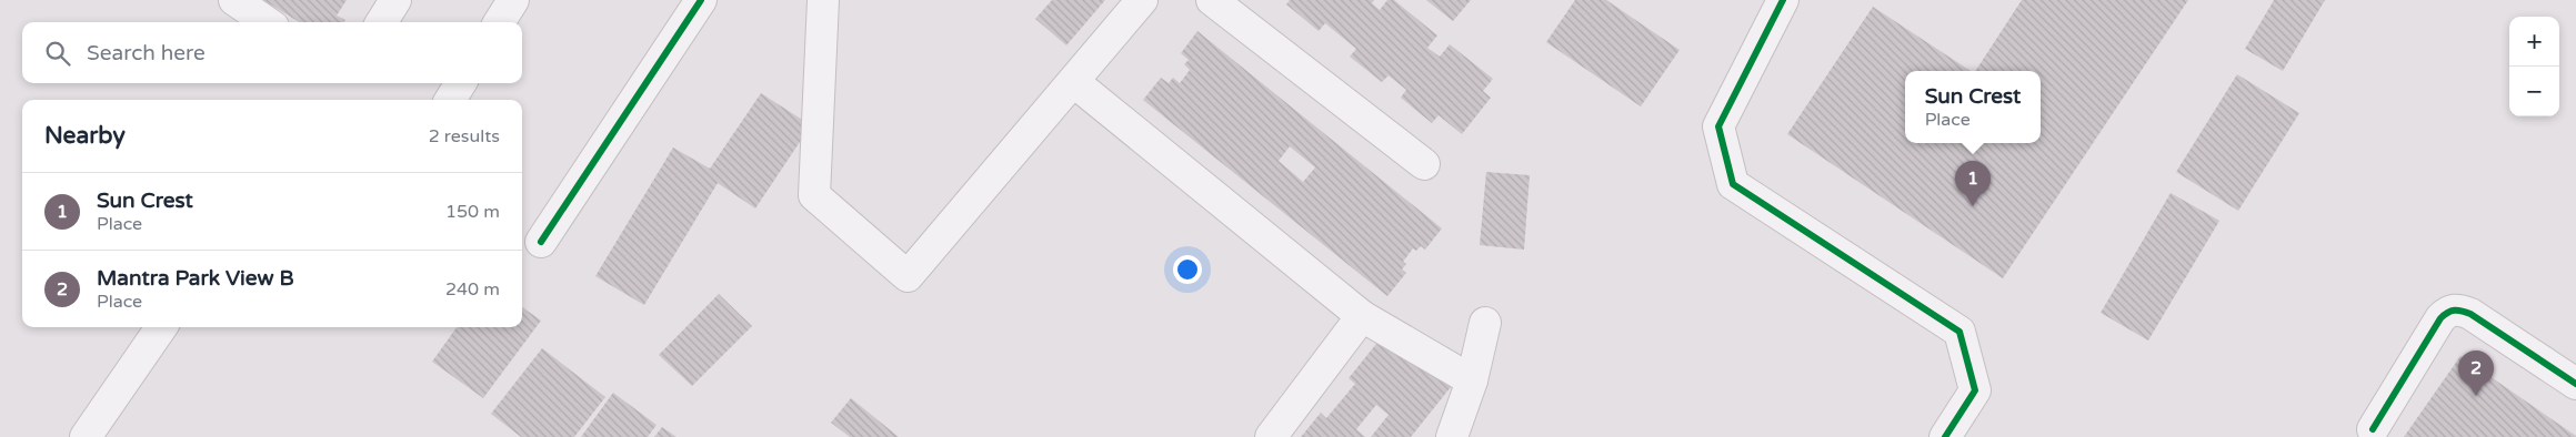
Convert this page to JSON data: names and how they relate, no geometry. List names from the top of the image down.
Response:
{
  "page": {
    "map_buttons": ["+", "−"],
    "search": "Search here",
    "popup": ["Sun Crest", "Place"],
    "heading": ["Nearby", "2 results"],
    "pins": ["1", "2"],
    "list": [
      {
        "mark": "1",
        "name": "Sun Crest",
        "note": "Place",
        "value": "150 m"
      },
      {
        "mark": "2",
        "name": "Mantra Park View B",
        "note": "Place",
        "value": "240 m"
      }
    ]
  }
}
